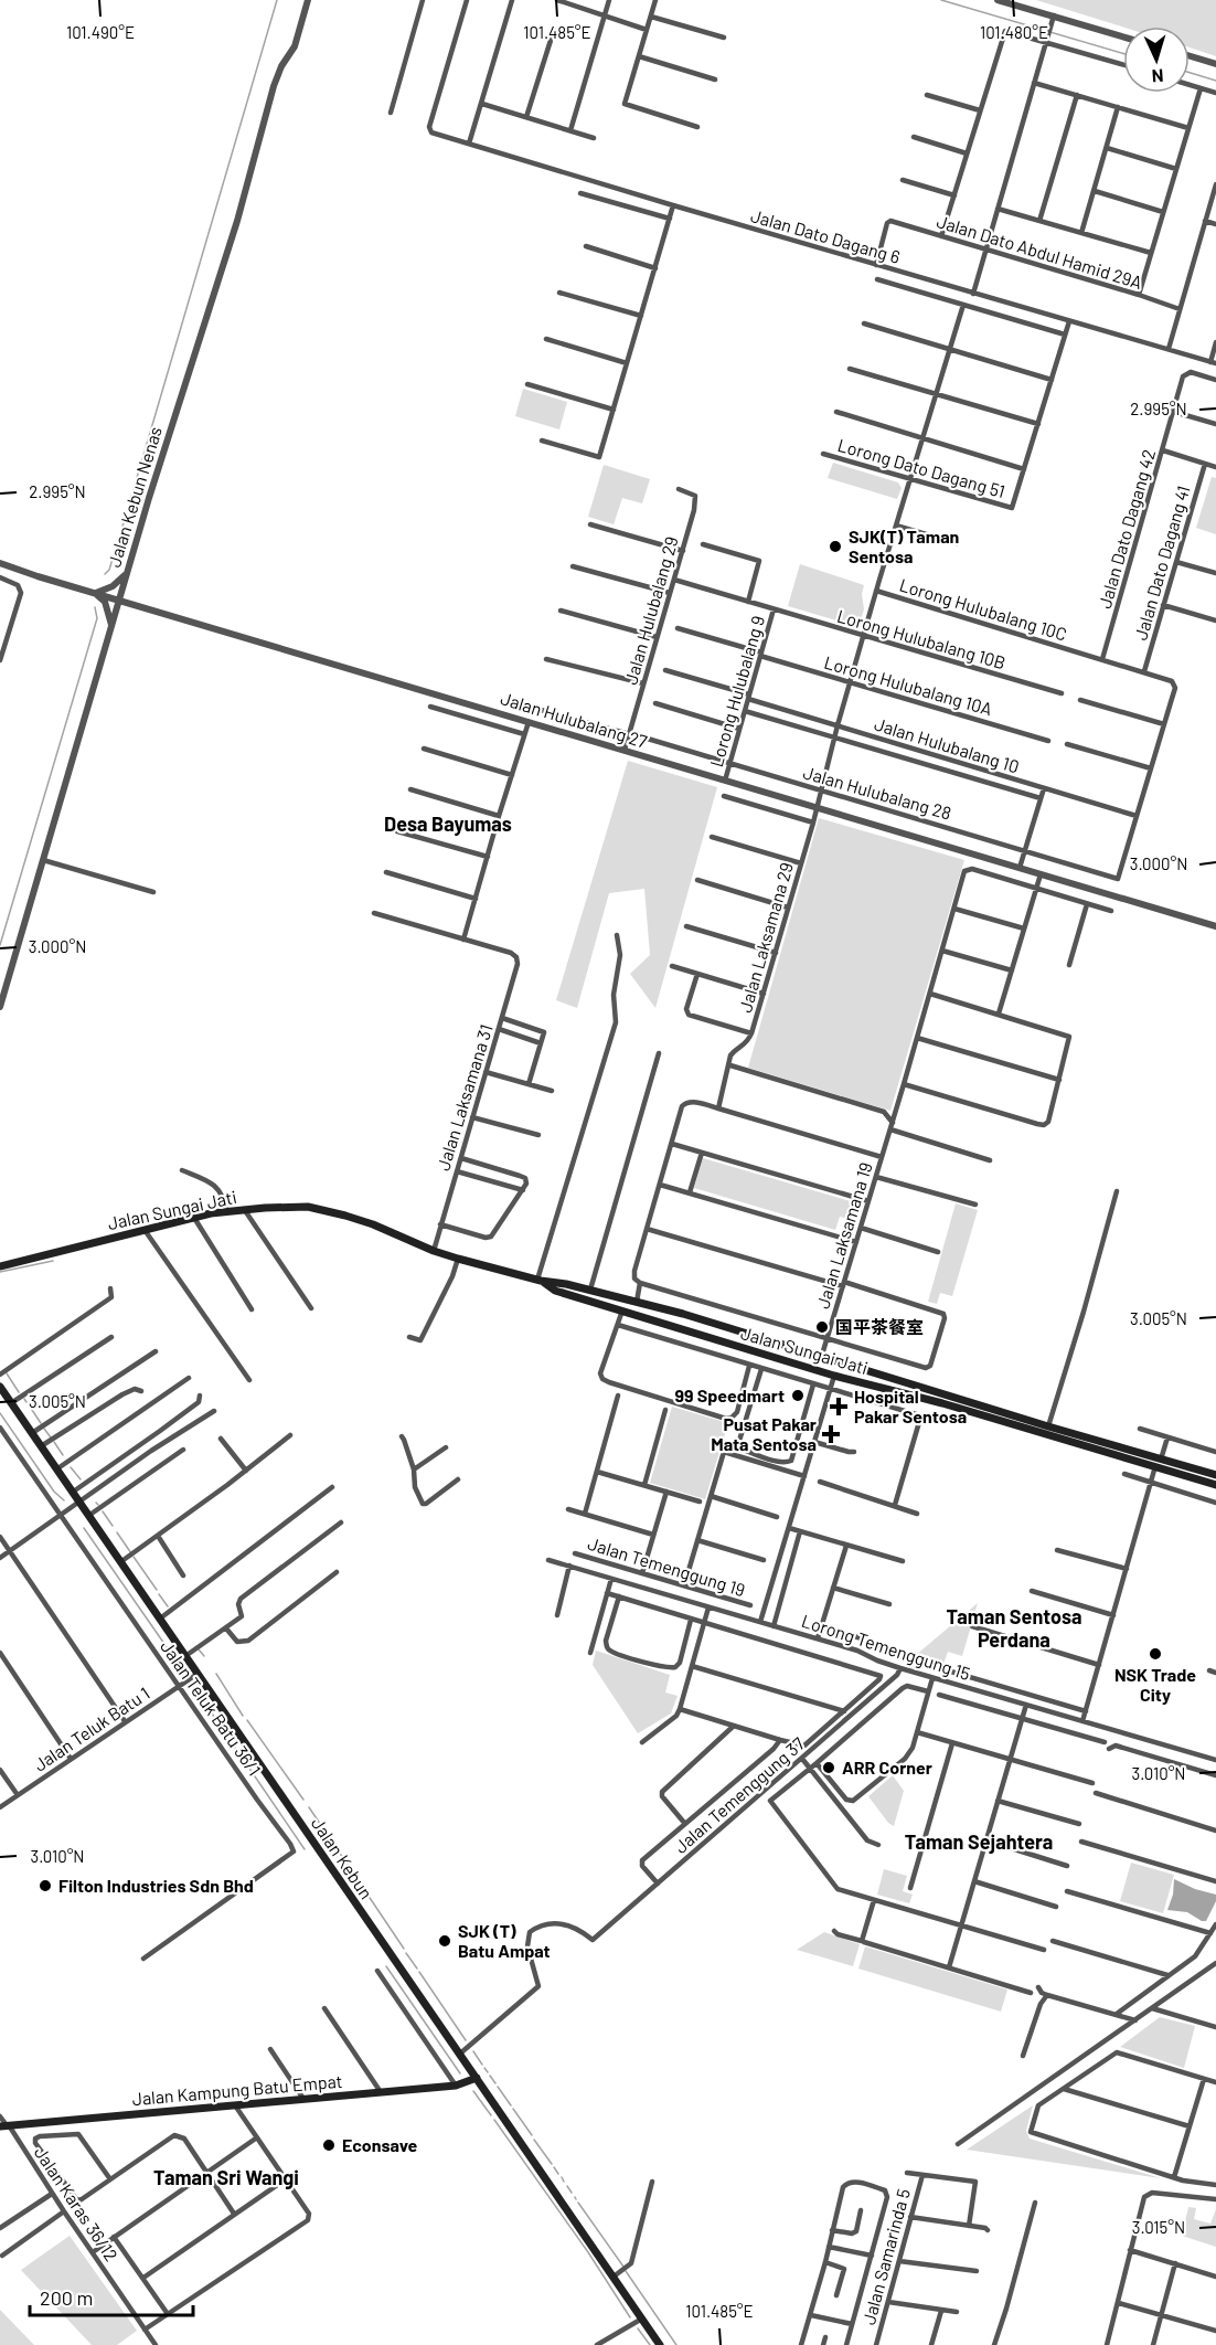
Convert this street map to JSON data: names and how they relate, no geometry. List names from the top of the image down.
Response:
{
  "streets": {
    "main road": ["Jalan Sungai Jati", "Jalan Kebun", "Jalan Kampung Batu Empat"],
    "street": [
      "Jalan Dato Dagang 6",
      "Jalan Dato Abdul Hamid 29A",
      "Lorong Dato Dagang 51",
      "Jalan Kebun Nenas",
      "Jalan Dato Dagang 42",
      "Jalan Dato Dagang 41",
      "Lorong Hulubalang 10C",
      "Jalan Hulubalang 29",
      "Lorong Hulubalang 10B",
      "Lorong Hulubalang 10A",
      "Lorong Hulubalang 9",
      "Jalan Hulubalang 27",
      "Jalan Hulubalang 10",
      "Jalan Hulubalang 28",
      "Jalan Laksamana 29",
      "Jalan Laksamana 31",
      "Jalan Laksamana 19",
      "Jalan Temenggung 19",
      "Lorong Temenggung 15",
      "Jalan Teluk Batu 36/1",
      "Jalan Teluk Batu 1",
      "Jalan Temenggung 37",
      "Jalan Karas 36/12",
      "Jalan Samarinda 5"
    ]
  },
  "crossings": [
    ["Jalan Dato Dagang 6", "Jalan Dato Abdul Hamid 29A"],
    ["Lorong Dato Dagang 51", "Jalan Laksamana 29"],
    ["Jalan Kebun Nenas", "Jalan Hulubalang 27"],
    ["Jalan Dato Dagang 42", "Lorong Hulubalang 10C"],
    ["Jalan Dato Dagang 41", "Lorong Hulubalang 10C"],
    ["Lorong Hulubalang 10C", "Jalan Laksamana 29"],
    ["Jalan Hulubalang 29", "Lorong Hulubalang 10B"],
    ["Jalan Hulubalang 29", "Jalan Hulubalang 27"],
    ["Jalan Hulubalang 29", "Jalan Hulubalang 28"],
    ["Lorong Hulubalang 10B", "Lorong Hulubalang 9"],
    ["Lorong Hulubalang 10B", "Jalan Laksamana 29"],
    ["Lorong Hulubalang 10A", "Lorong Hulubalang 9"],
    ["Lorong Hulubalang 10A", "Jalan Laksamana 29"],
    ["Lorong Hulubalang 9", "Jalan Hulubalang 27"],
    ["Lorong Hulubalang 9", "Jalan Hulubalang 10"],
    ["Lorong Hulubalang 9", "Jalan Hulubalang 28"],
    ["Jalan Hulubalang 27", "Jalan Laksamana 29"],
    ["Jalan Hulubalang 10", "Jalan Hulubalang 28"],
    ["Jalan Hulubalang 10", "Jalan Laksamana 29"],
    ["Jalan Hulubalang 28", "Jalan Laksamana 29"],
    ["Jalan Laksamana 31", "Jalan Sungai Jati"],
    ["Jalan Sungai Jati", "Jalan Laksamana 19"],
    ["Lorong Temenggung 15", "Jalan Temenggung 37"],
    ["Jalan Teluk Batu 36/1", "Jalan Teluk Batu 1"],
    ["Jalan Teluk Batu 1", "Jalan Kebun"],
    ["Jalan Temenggung 37", "Jalan Kebun"],
    ["Jalan Kebun", "Jalan Kampung Batu Empat"],
    ["Jalan Kampung Batu Empat", "Jalan Karas 36/12"]
  ],
  "districts": [
    "Desa Bayumas",
    "Taman Sentosa Perdana",
    "Taman Sejahtera",
    "Taman Sri Wangi"
  ],
  "places": {
    "other": [
      "SJK(T) Taman Sentosa",
      "国平茶餐室",
      "99 Speedmart",
      "NSK Trade City",
      "ARR Corner",
      "Filton Industries Sdn Bhd",
      "SJK (T) Batu Ampat",
      "Econsave"
    ],
    "health": ["Hospital Pakar Sentosa", "Pusat Pakar Mata Sentosa"]
  },
  "scale_bar": "200 m",
  "north": "bottom",
  "coordinates": [
    "101.490°E",
    "101.485°E",
    "101.480°E",
    "2.995°N",
    "3.000°N",
    "3.005°N",
    "3.010°N",
    "3.015°N"
  ]
}
